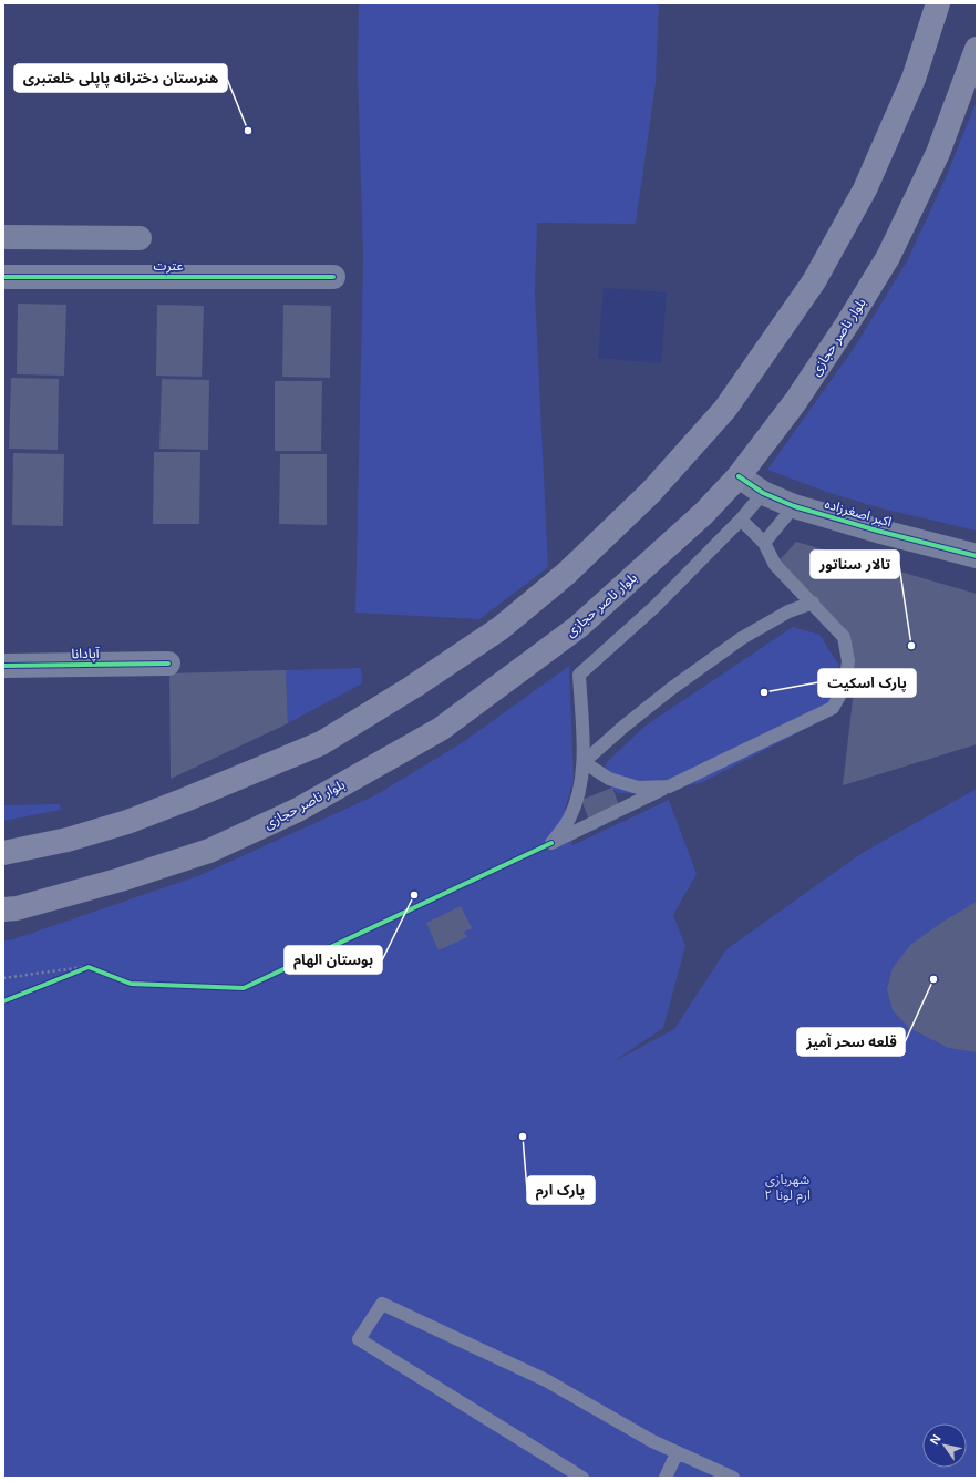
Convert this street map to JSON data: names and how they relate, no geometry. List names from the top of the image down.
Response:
{
  "streets": {
    "main road": ["بلوار ناصر حجازی"],
    "street": ["عترت", "اکبر اصغرزاده", "آپادانا"]
  },
  "crossings": [
    ["بلوار ناصر حجازی", "اکبر اصغرزاده"]
  ],
  "parks": ["شهربازی ارم لونا ۲"],
  "places": [
    "هنرستان دخترانه پاپلی خلعتبری",
    "تالار سناتور",
    "پارک اسکیت",
    "بوستان الهام",
    "قلعه سحر آمیز",
    "پارک ارم"
  ],
  "north": "top left"
}
